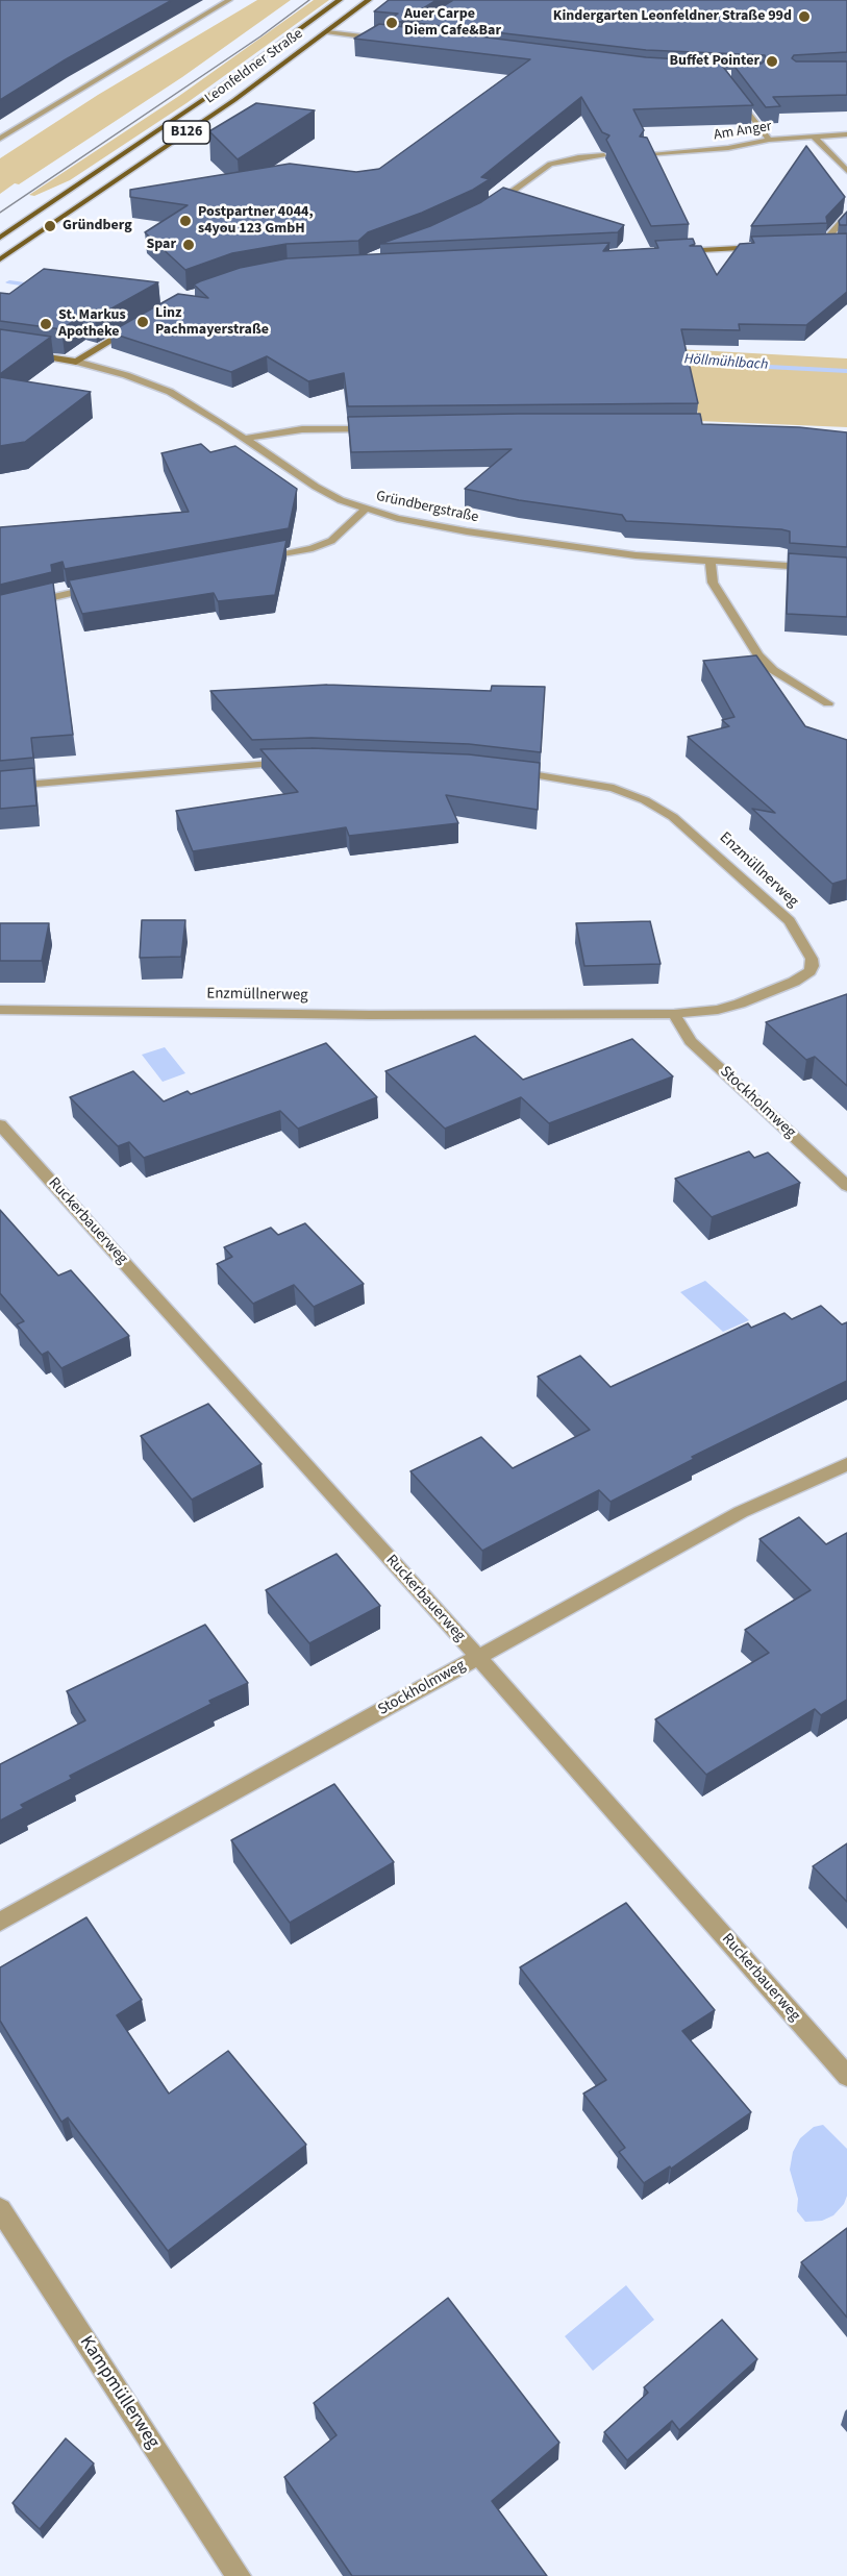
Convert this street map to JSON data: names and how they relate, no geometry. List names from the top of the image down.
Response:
{
  "streets": {
    "main road": ["Leonfeldner Straße", "B126"],
    "street": [
      "Am Anger",
      "Gründbergstraße",
      "Enzmüllnerweg",
      "Stockholmweg",
      "Ruckerbauerweg",
      "Kampmüllerweg"
    ]
  },
  "crossings": [
    ["Enzmüllnerweg", "Stockholmweg"],
    ["Stockholmweg", "Ruckerbauerweg"]
  ],
  "water": ["Höllmühlbach"],
  "places": [
    "Kindergarten Leonfeldner Straße 99d",
    "Auer Carpe Diem Cafe&Bar",
    "Buffet Pointer",
    "Postpartner 4044, s4you 123 GmbH",
    "Gründberg",
    "Spar",
    "Linz Pachmayerstraße",
    "St. Markus Apotheke"
  ]
}
